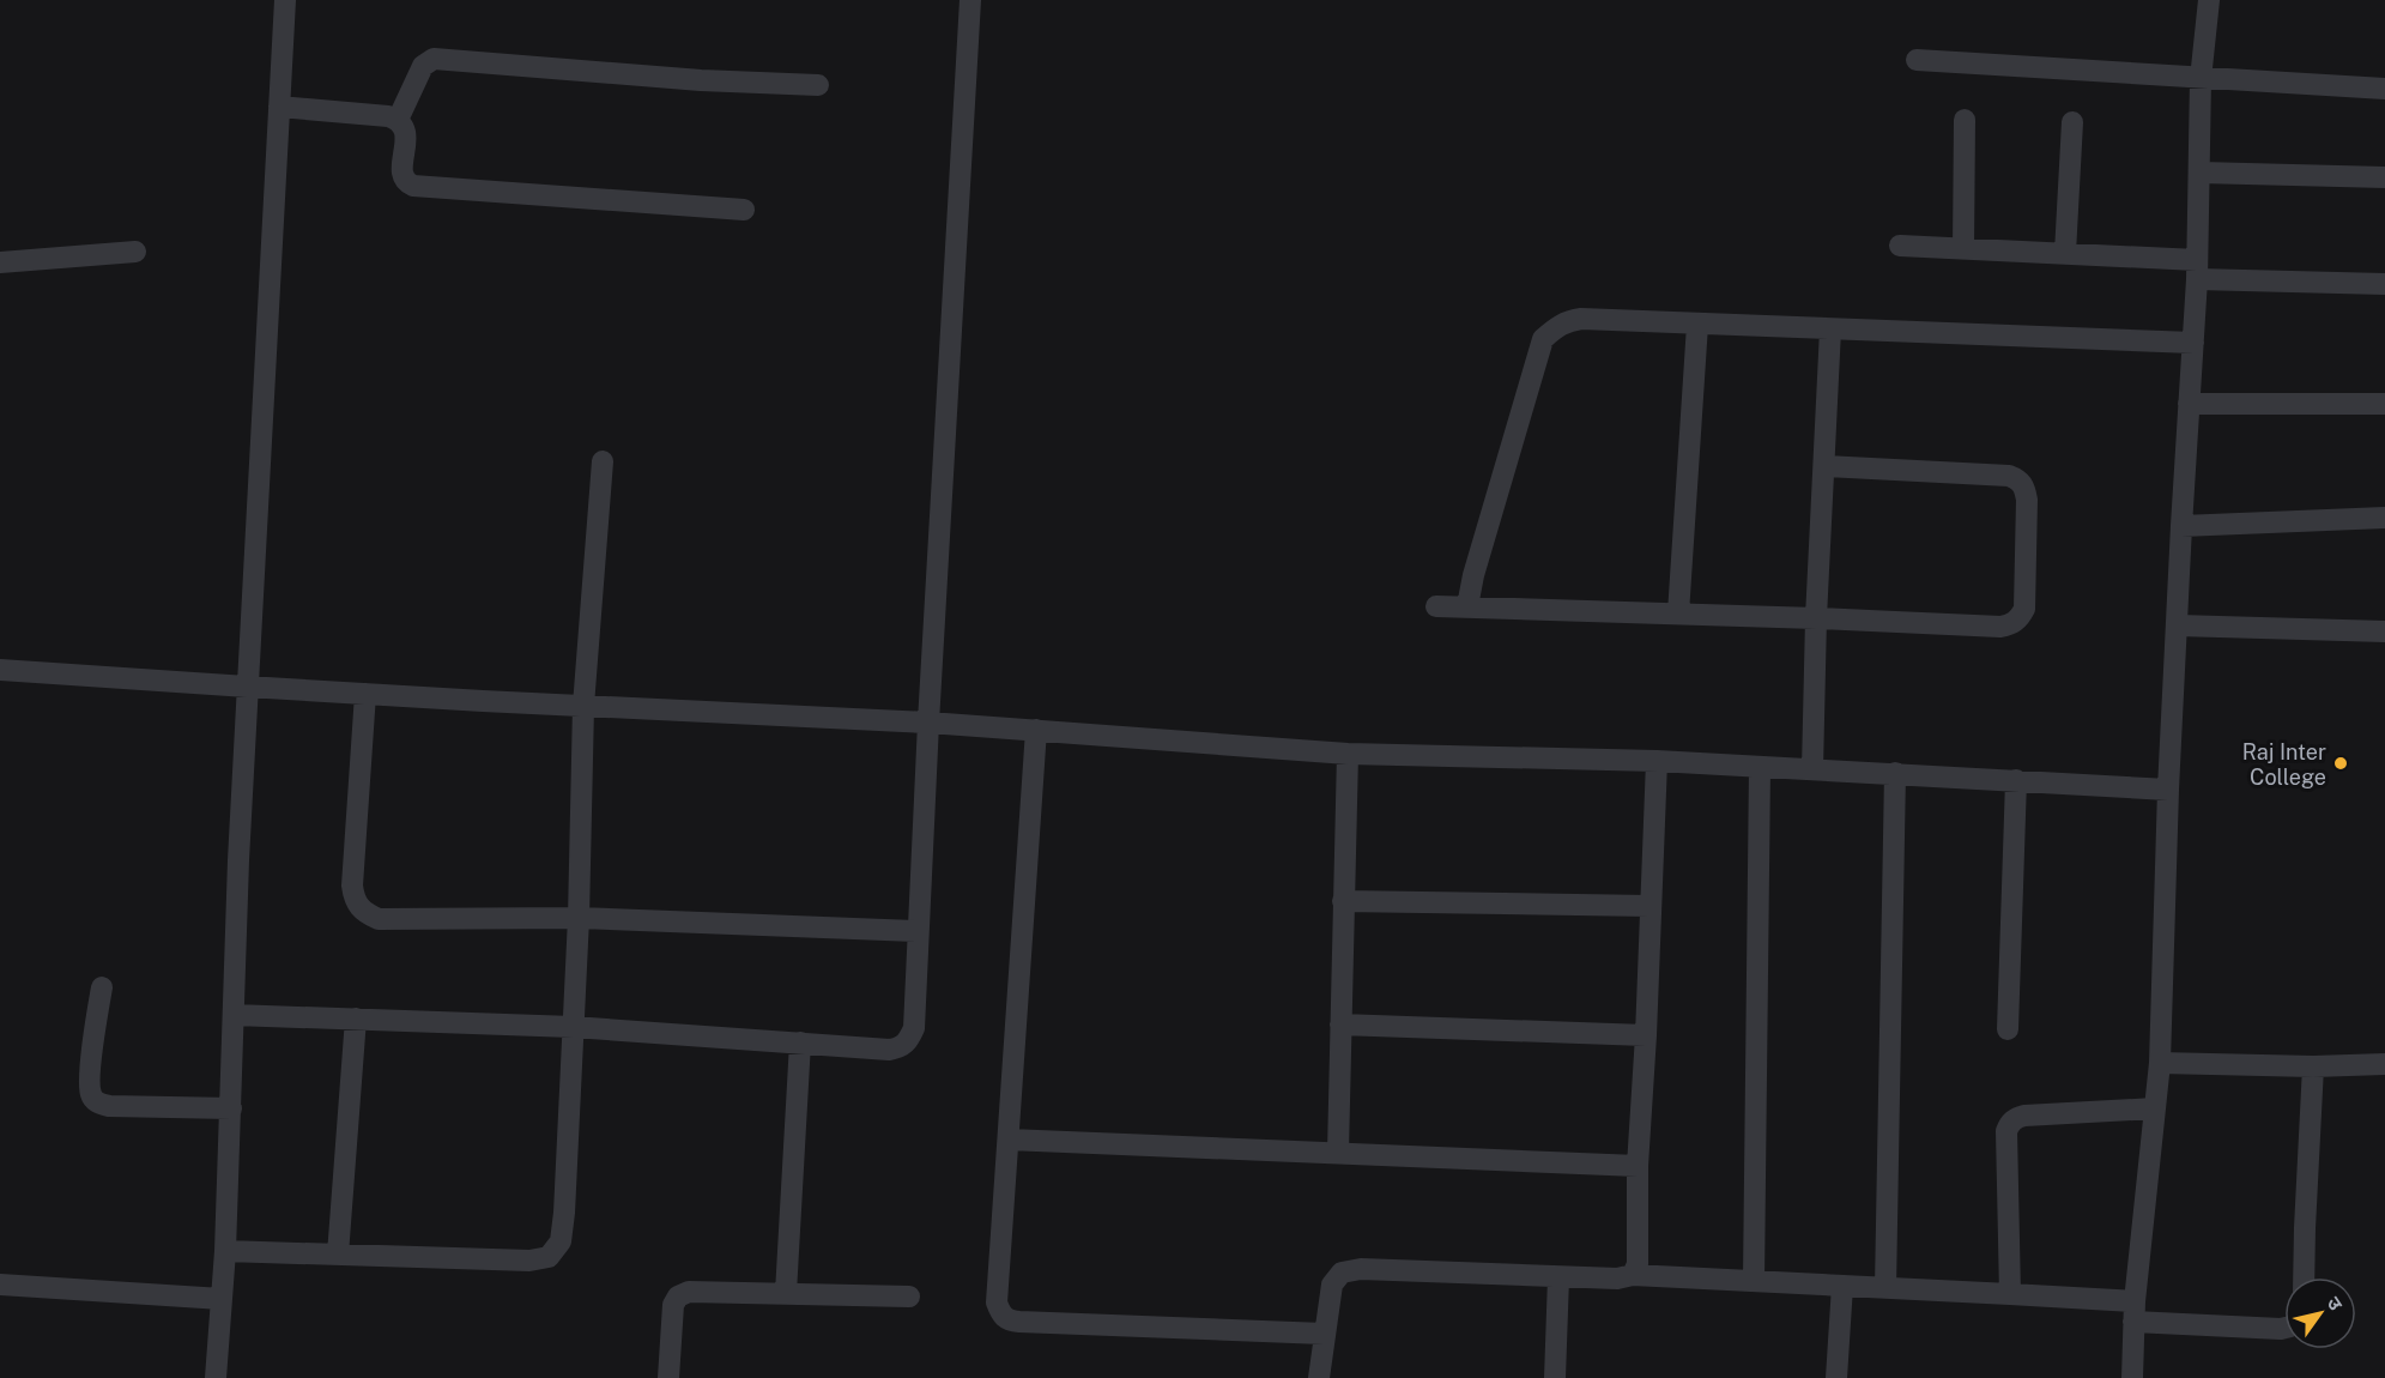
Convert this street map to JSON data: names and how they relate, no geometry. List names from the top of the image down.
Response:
{
  "places": ["Raj Inter College"],
  "north": "top right"
}
